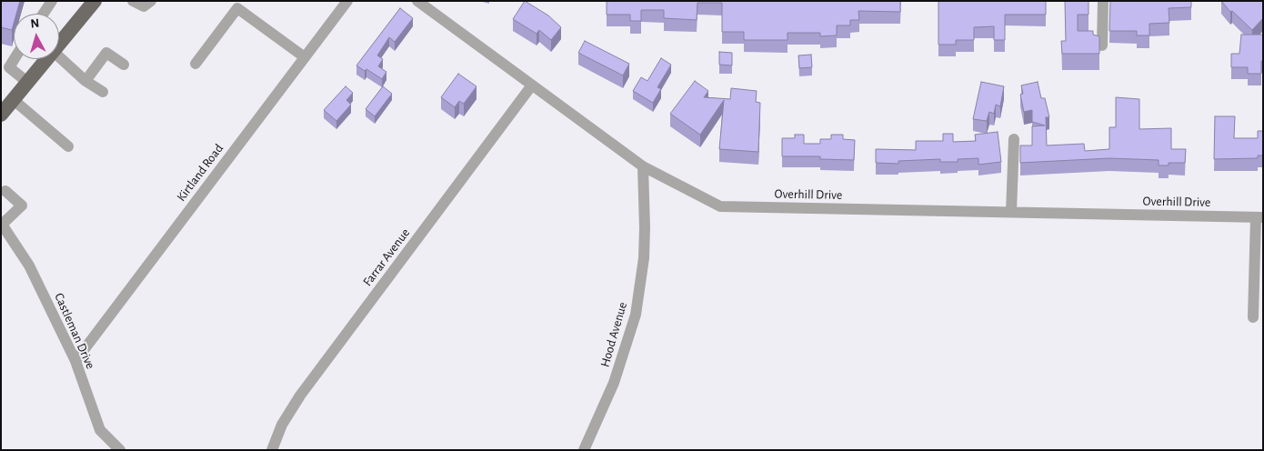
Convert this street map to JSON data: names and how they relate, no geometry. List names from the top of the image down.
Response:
{
  "streets": {
    "street": [
      "Kirtland Road",
      "Overhill Drive",
      "Farrar Avenue",
      "Castleman Drive",
      "Hood Avenue"
    ]
  },
  "crossings": [
    ["Kirtland Road", "Castleman Drive"],
    ["Overhill Drive", "Farrar Avenue"],
    ["Overhill Drive", "Hood Avenue"]
  ],
  "north": "top"
}
